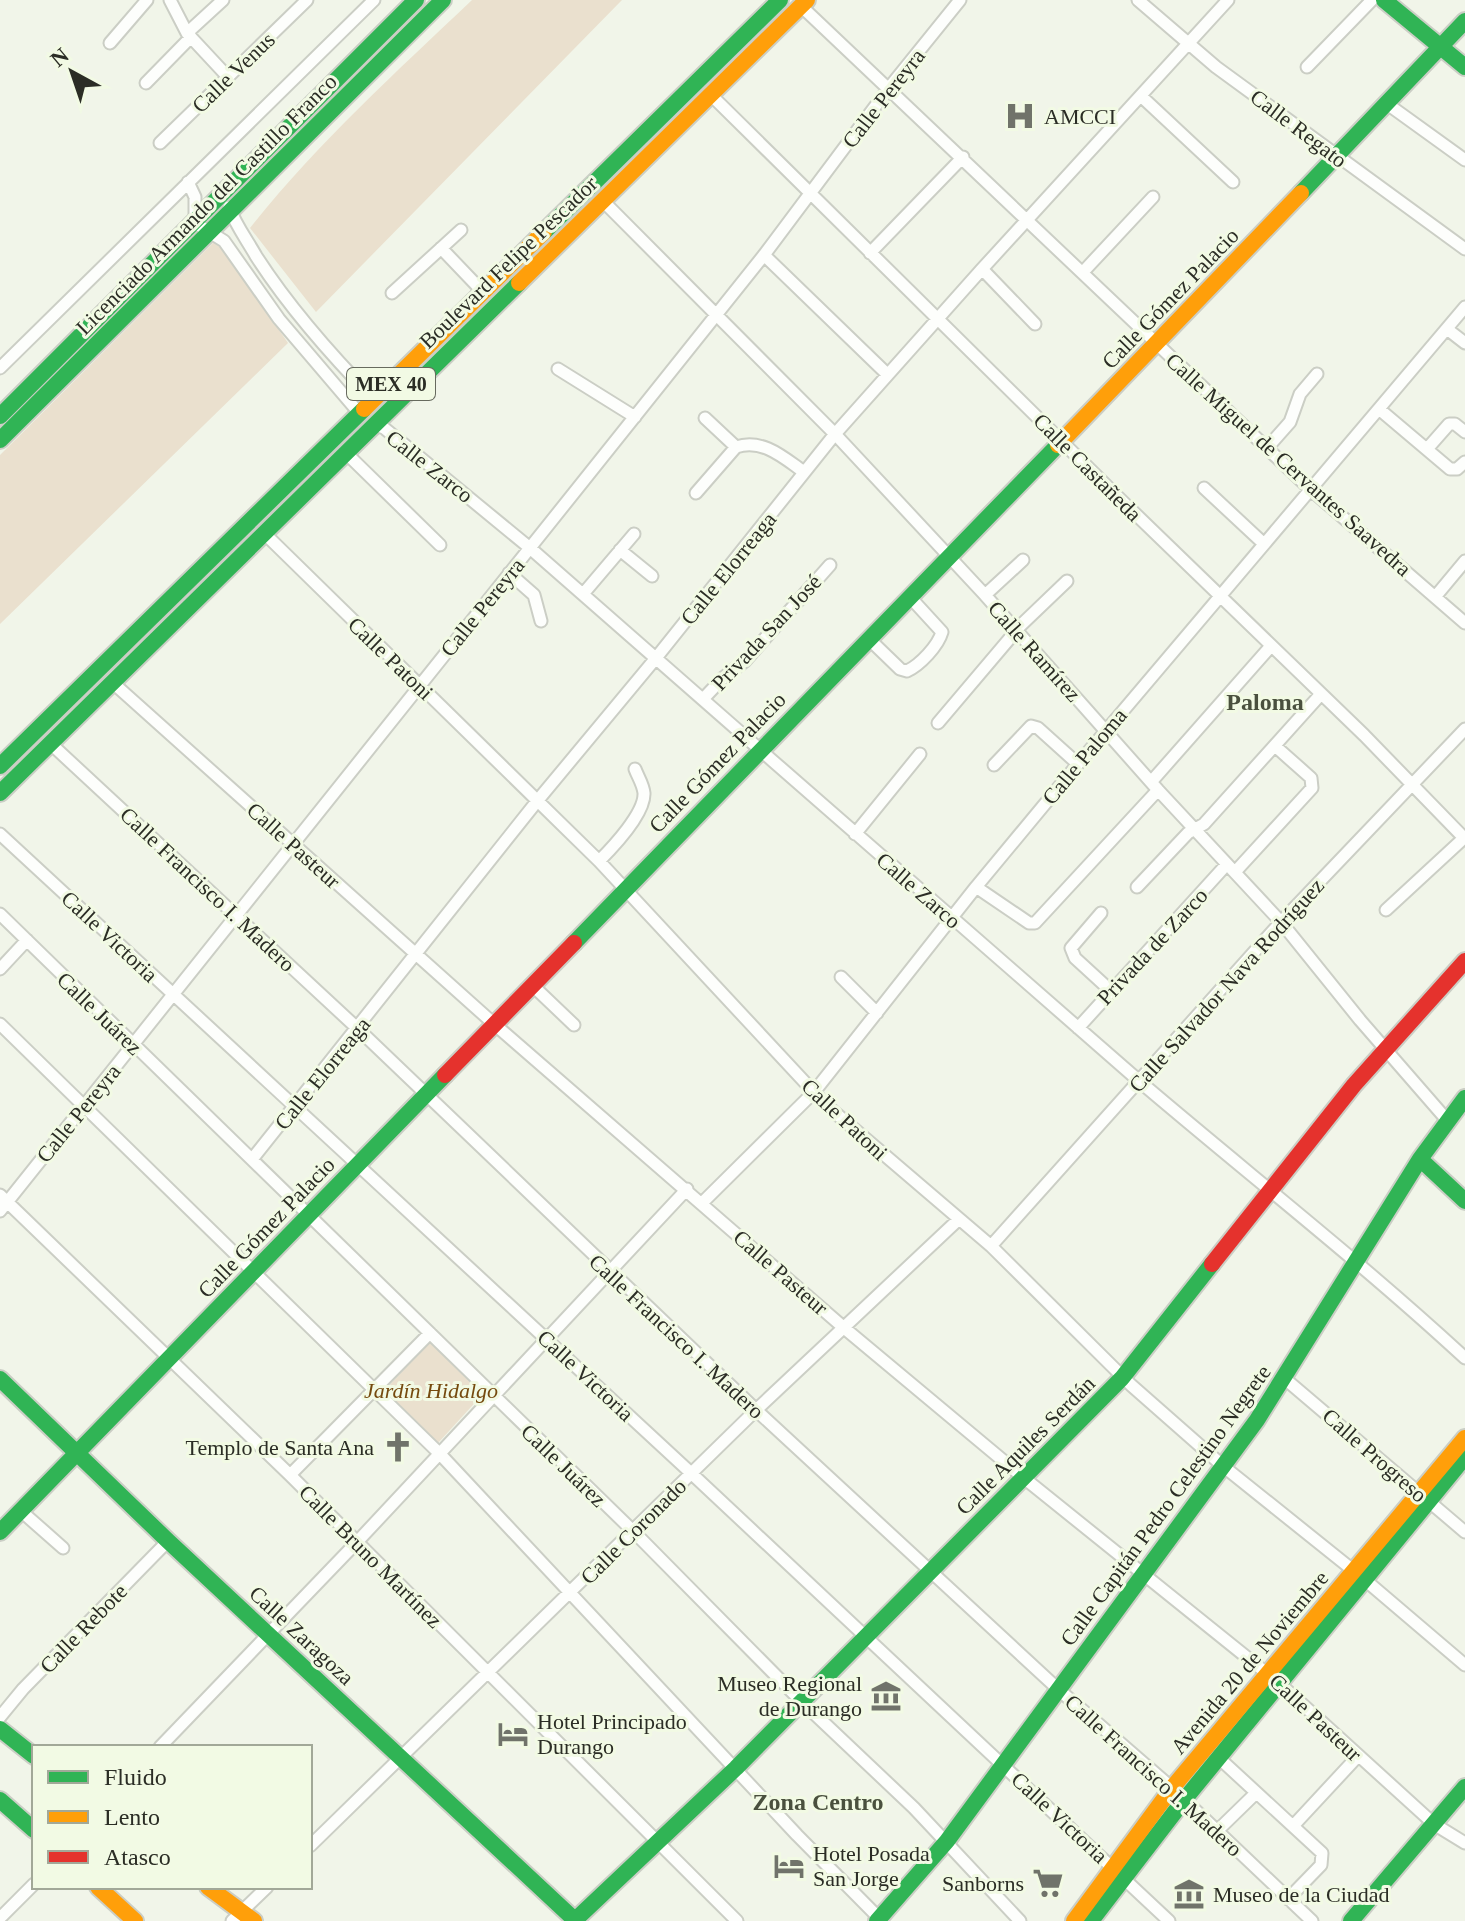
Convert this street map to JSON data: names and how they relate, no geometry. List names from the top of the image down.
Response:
{
  "streets": {
    "street": [
      "Calle Venus",
      "Calle Pereyra",
      "Calle Regato",
      "Licenciado Armando del Castillo Franco",
      "Boulevard Felipe Pescador",
      "Calle Gómez Palacio",
      "MEX 40",
      "Calle Miguel de Cervantes Saavedra",
      "Calle Zarco",
      "Calle Castañeda",
      "Calle Elorreaga",
      "Privada San José",
      "Calle Ramírez",
      "Calle Patoni",
      "Calle Paloma",
      "Calle Pasteur",
      "Calle Francisco I. Madero",
      "Calle Victoria",
      "Privada de Zarco",
      "Calle Salvador Nava Rodríguez",
      "Calle Juárez",
      "Calle Aquiles Serdán",
      "Calle Progreso",
      "Calle Capitán Pedro Celestino Negrete",
      "Calle Coronado",
      "Calle Bruno Martínez",
      "Calle Rebote",
      "Calle Zaragoza",
      "Avenida 20 de Noviembre"
    ]
  },
  "crossings": [
    ["Calle Pereyra", "Calle Miguel de Cervantes Saavedra"],
    ["Calle Pereyra", "Calle Zarco"],
    ["Calle Pereyra", "Calle Castañeda"],
    ["Calle Pereyra", "Calle Ramírez"],
    ["Calle Pereyra", "Calle Patoni"],
    ["Calle Pereyra", "Calle Pasteur"],
    ["Calle Pereyra", "Calle Francisco I. Madero"],
    ["Calle Pereyra", "Calle Victoria"],
    ["Calle Pereyra", "Calle Juárez"],
    ["Calle Pereyra", "Calle Bruno Martínez"],
    ["Calle Regato", "Calle Gómez Palacio"],
    ["Calle Regato", "Calle Elorreaga"],
    ["Licenciado Armando del Castillo Franco", "Calle Zarco"],
    ["Boulevard Felipe Pescador", "Calle Miguel de Cervantes Saavedra"],
    ["Boulevard Felipe Pescador", "Calle Zarco"],
    ["Boulevard Felipe Pescador", "Calle Castañeda"],
    ["Boulevard Felipe Pescador", "Calle Ramírez"],
    ["Boulevard Felipe Pescador", "Calle Patoni"],
    ["Boulevard Felipe Pescador", "Calle Pasteur"],
    ["Boulevard Felipe Pescador", "Calle Francisco I. Madero"],
    ["Calle Gómez Palacio", "Calle Miguel de Cervantes Saavedra"],
    ["Calle Gómez Palacio", "Calle Zarco"],
    ["Calle Gómez Palacio", "Calle Castañeda"],
    ["Calle Gómez Palacio", "Calle Ramírez"],
    ["Calle Gómez Palacio", "Calle Patoni"],
    ["Calle Gómez Palacio", "Calle Pasteur"],
    ["Calle Gómez Palacio", "Calle Francisco I. Madero"],
    ["Calle Gómez Palacio", "Calle Victoria"],
    ["Calle Gómez Palacio", "Calle Juárez"],
    ["Calle Gómez Palacio", "Calle Bruno Martínez"],
    ["Calle Gómez Palacio", "Calle Zaragoza"],
    ["Calle Miguel de Cervantes Saavedra", "Calle Elorreaga"],
    ["Calle Miguel de Cervantes Saavedra", "Calle Paloma"],
    ["Calle Zarco", "Calle Elorreaga"],
    ["Calle Zarco", "Privada San José"],
    ["Calle Zarco", "Calle Paloma"],
    ["Calle Zarco", "Privada de Zarco"],
    ["Calle Zarco", "Calle Salvador Nava Rodríguez"],
    ["Calle Zarco", "Calle Aquiles Serdán"],
    ["Calle Zarco", "Calle Capitán Pedro Celestino Negrete"],
    ["Calle Castañeda", "Calle Elorreaga"],
    ["Calle Castañeda", "Calle Paloma"],
    ["Calle Castañeda", "Calle Salvador Nava Rodríguez"],
    ["Calle Elorreaga", "Calle Ramírez"],
    ["Calle Elorreaga", "Calle Patoni"],
    ["Calle Elorreaga", "Calle Pasteur"],
    ["Calle Elorreaga", "Calle Francisco I. Madero"],
    ["Calle Elorreaga", "Calle Victoria"],
    ["Calle Elorreaga", "Calle Juárez"],
    ["Calle Ramírez", "Calle Paloma"],
    ["Calle Ramírez", "Privada de Zarco"],
    ["Calle Ramírez", "Calle Salvador Nava Rodríguez"],
    ["Calle Ramírez", "Calle Aquiles Serdán"],
    ["Calle Ramírez", "Calle Capitán Pedro Celestino Negrete"],
    ["Calle Patoni", "Calle Paloma"],
    ["Calle Patoni", "Calle Salvador Nava Rodríguez"],
    ["Calle Patoni", "Calle Aquiles Serdán"],
    ["Calle Patoni", "Calle Capitán Pedro Celestino Negrete"],
    ["Calle Patoni", "Calle Coronado"],
    ["Calle Patoni", "Avenida 20 de Noviembre"],
    ["Calle Paloma", "Calle Pasteur"],
    ["Calle Pasteur", "Calle Aquiles Serdán"],
    ["Calle Pasteur", "Calle Capitán Pedro Celestino Negrete"],
    ["Calle Pasteur", "Calle Coronado"],
    ["Calle Pasteur", "Avenida 20 de Noviembre"],
    ["Calle Francisco I. Madero", "Calle Aquiles Serdán"],
    ["Calle Francisco I. Madero", "Calle Capitán Pedro Celestino Negrete"],
    ["Calle Francisco I. Madero", "Calle Coronado"],
    ["Calle Francisco I. Madero", "Avenida 20 de Noviembre"],
    ["Calle Victoria", "Calle Aquiles Serdán"],
    ["Calle Victoria", "Calle Capitán Pedro Celestino Negrete"],
    ["Calle Victoria", "Calle Coronado"],
    ["Calle Victoria", "Avenida 20 de Noviembre"],
    ["Calle Juárez", "Calle Aquiles Serdán"],
    ["Calle Juárez", "Calle Capitán Pedro Celestino Negrete"],
    ["Calle Juárez", "Calle Coronado"],
    ["Calle Aquiles Serdán", "Calle Bruno Martínez"],
    ["Calle Aquiles Serdán", "Calle Zaragoza"],
    ["Calle Progreso", "Calle Capitán Pedro Celestino Negrete"],
    ["Calle Progreso", "Avenida 20 de Noviembre"],
    ["Calle Coronado", "Calle Bruno Martínez"],
    ["Calle Coronado", "Calle Zaragoza"],
    ["Calle Rebote", "Calle Zaragoza"]
  ],
  "districts": ["Paloma", "Zona Centro"],
  "parks": ["Jardín Hidalgo"],
  "places": {
    "hospital": ["AMCCI"],
    "church": ["Templo de Santa Ana"],
    "museum": ["Museo Regional de Durango", "Museo de la Ciudad"],
    "hotel": ["Hotel Principado Durango", "Hotel Posada San Jorge"],
    "supermarket": ["Sanborns"]
  },
  "legend": ["Fluido", "Lento", "Atasco"],
  "north": "top left"
}
